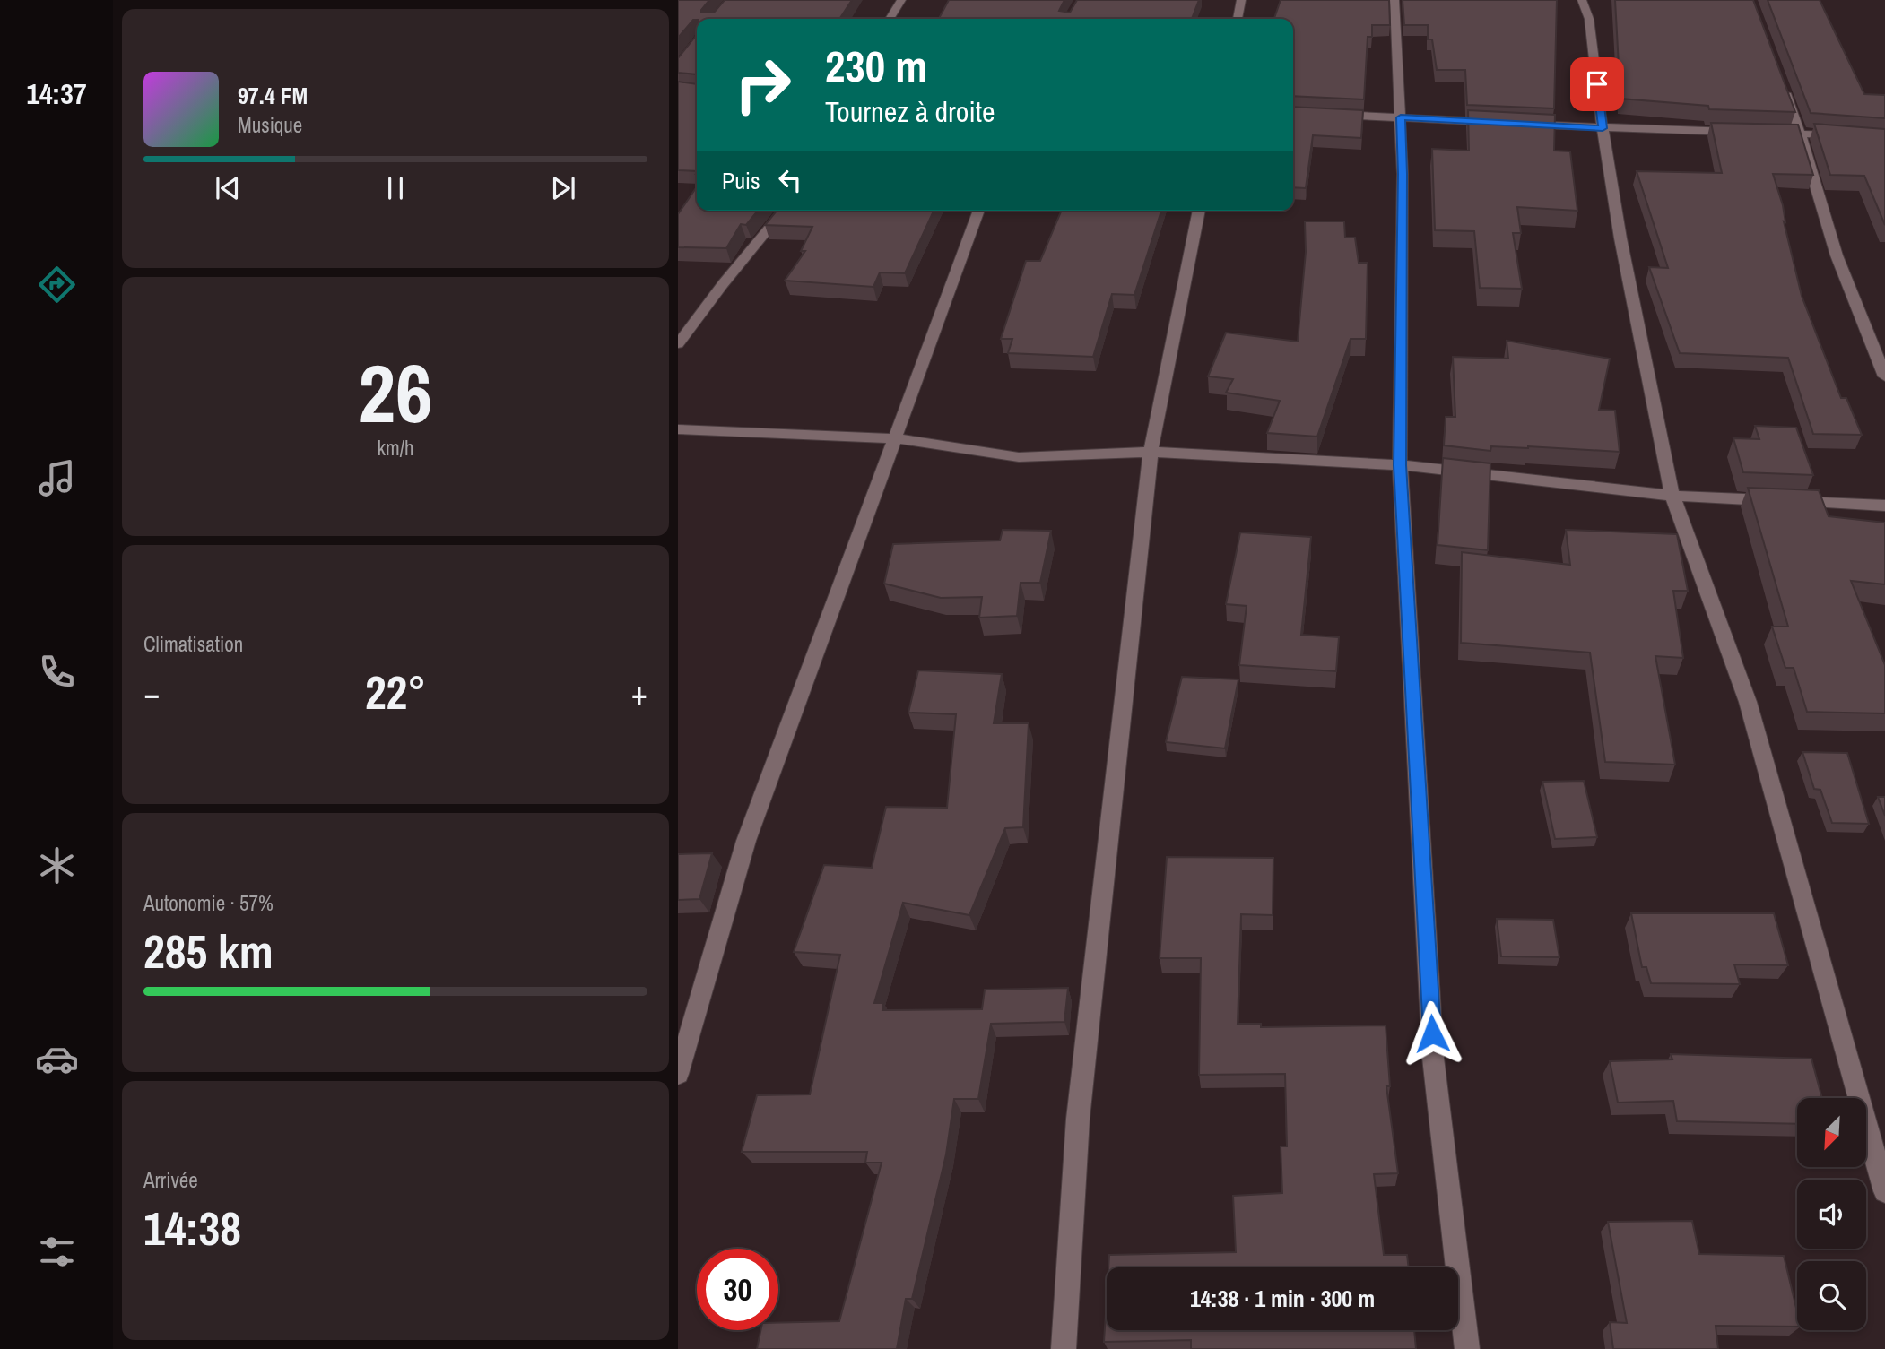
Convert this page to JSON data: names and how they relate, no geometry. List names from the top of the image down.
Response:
{
  "north": "bottom left",
  "page": {
    "tabs": "14:37",
    "turn": ["230 m", "Tournez à droite"],
    "song": ["97.4 FM", "Musique"],
    "then": "Puis",
    "tile": [
      ["26", "km/h"],
      "Climatisation",
      ["Autonomie · 57%", "285 km"],
      ["Arrivée", "14:38"]
    ],
    "heat": ["−", "22°", "+"],
    "limit": "30",
    "trip": "14:38 · 1 min · 300 m"
  }
}
